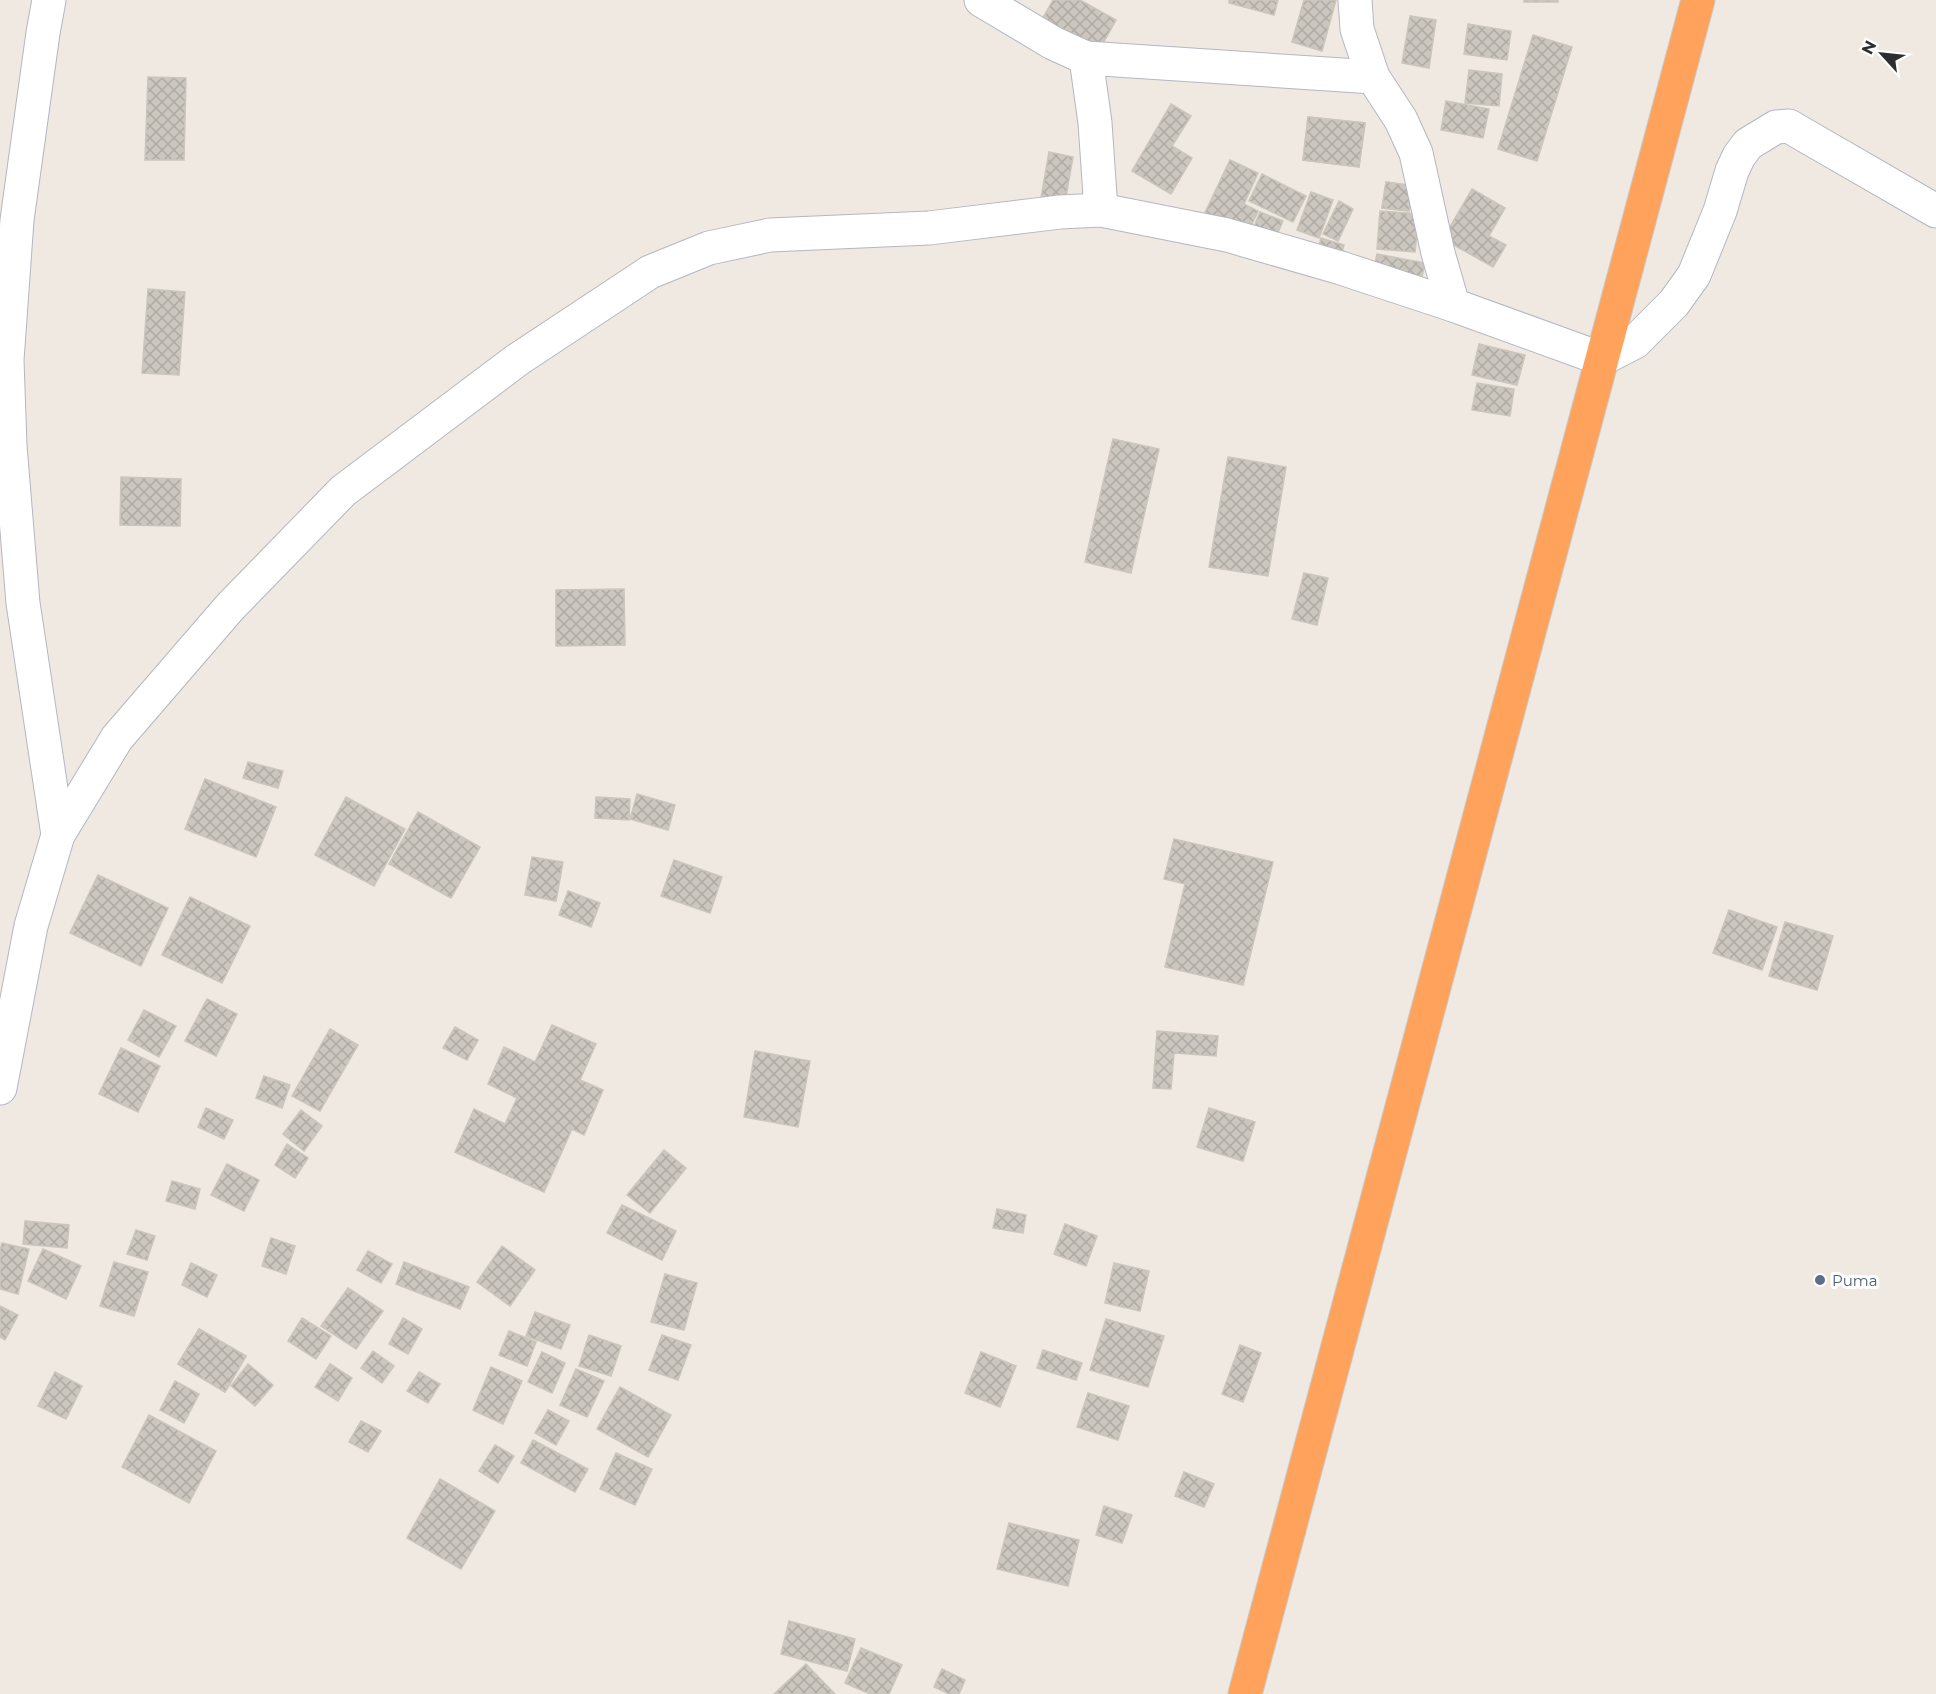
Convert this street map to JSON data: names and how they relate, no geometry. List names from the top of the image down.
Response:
{
  "places": ["Puma"],
  "north": "top left"
}
